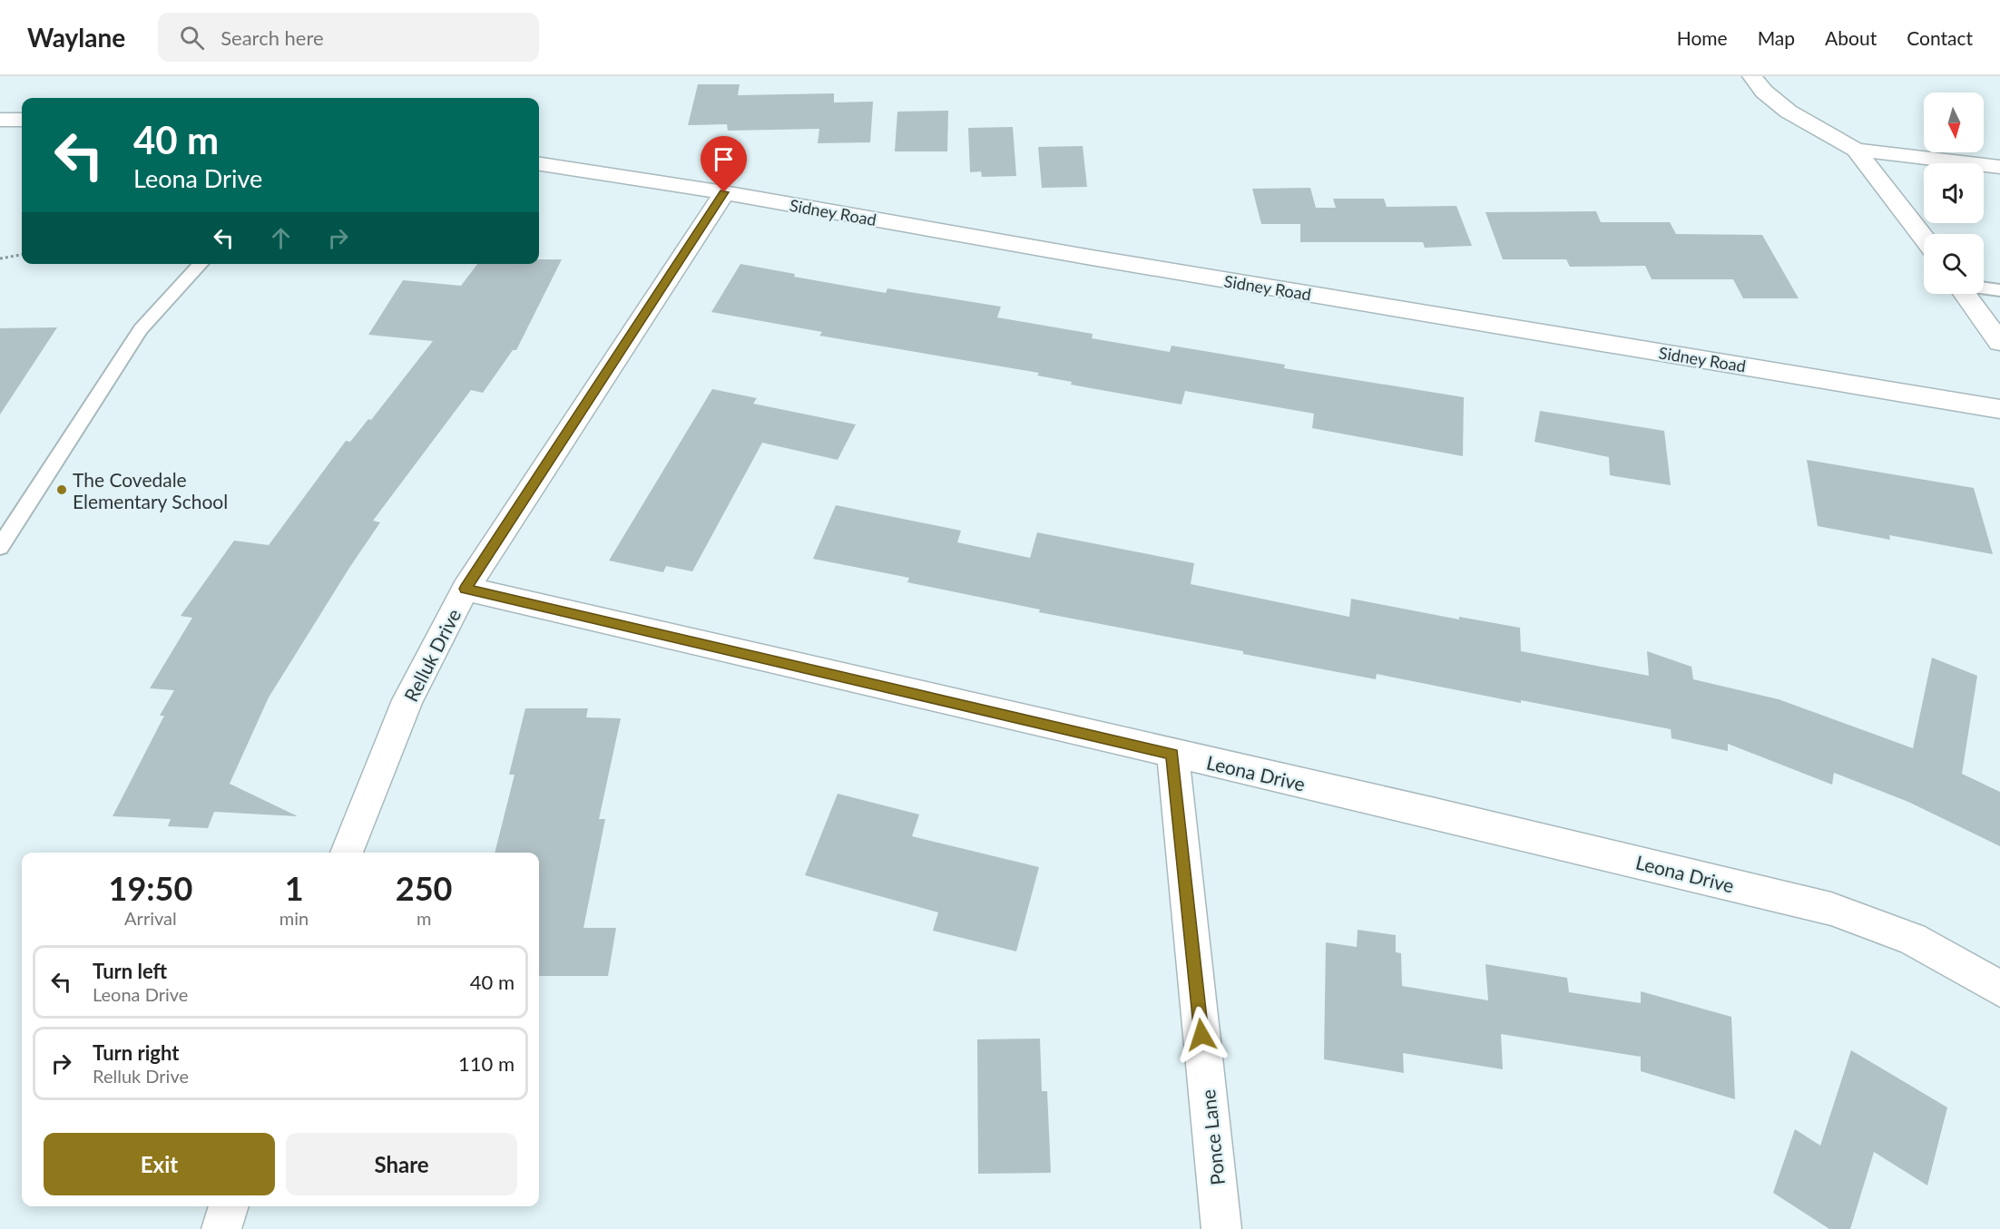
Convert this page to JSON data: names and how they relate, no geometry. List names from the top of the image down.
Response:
{
  "streets": {
    "street": [
      "Sidney Road",
      "Relluk Drive",
      "Leona Drive",
      "Ponce Lane"
    ]
  },
  "crossings": [
    ["Sidney Road", "Relluk Drive"],
    ["Relluk Drive", "Leona Drive"],
    ["Leona Drive", "Ponce Lane"]
  ],
  "places": ["The Covedale Elementary School"],
  "north": "bottom",
  "page": {
    "header": "Waylane",
    "search": "Search here",
    "nav": [
      "Home",
      "Map",
      "About",
      "Contact"
    ],
    "turn": ["40 m", "Leona Drive"],
    "eta": [
      "19:50",
      "Arrival",
      "1",
      "min",
      "250",
      "m"
    ],
    "list": [
      {
        "name": "Turn left",
        "note": "Leona Drive",
        "value": "40 m"
      },
      {
        "name": "Turn right",
        "note": "Relluk Drive",
        "value": "110 m"
      }
    ],
    "buttons": ["Exit", "Share"]
  }
}
